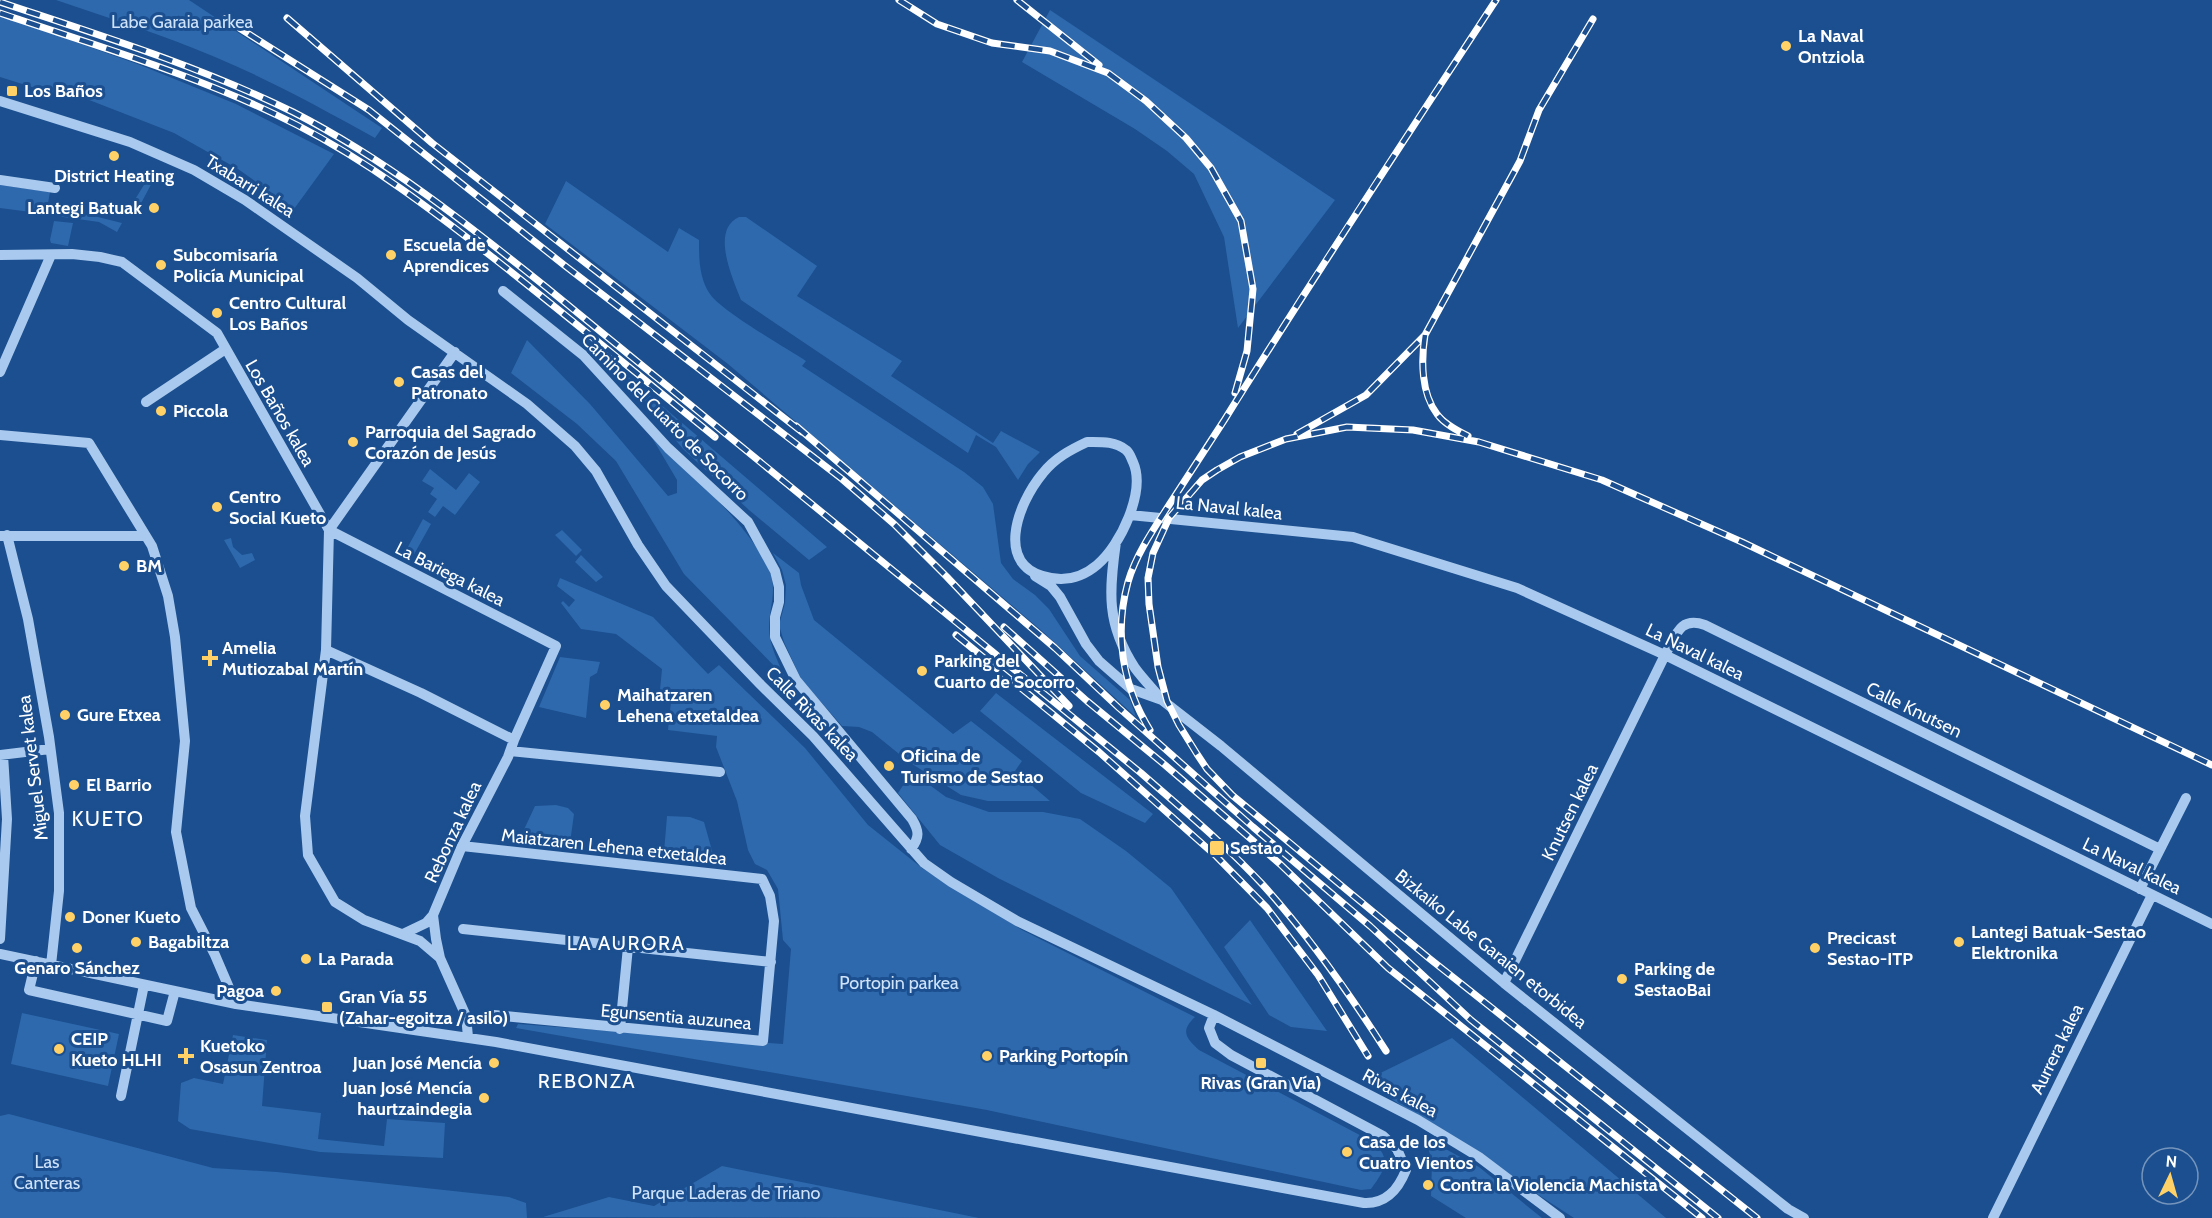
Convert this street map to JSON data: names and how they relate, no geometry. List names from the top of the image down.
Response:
{
  "streets": {
    "street": [
      "Txabarri kalea",
      "Los Baños kalea",
      "Camino del Cuarto de Socorro",
      "La Naval kalea",
      "La Bariega kalea",
      "Calle Knutsen",
      "Calle Rivas kalea",
      "Miguel Servet kalea",
      "Knutsen kalea",
      "Rebonza kalea",
      "Maiatzaren Lehena etxetaldea",
      "Bizkaiko Labe Garaien etorbidea",
      "Egunsentia auzunea",
      "Aurrera kalea",
      "Rivas kalea"
    ]
  },
  "crossings": [
    ["Txabarri kalea", "Calle Rivas kalea"],
    ["Los Baños kalea", "La Bariega kalea"],
    ["Camino del Cuarto de Socorro", "Calle Rivas kalea"],
    ["La Naval kalea", "Calle Knutsen"],
    ["La Naval kalea", "Knutsen kalea"],
    ["La Naval kalea", "Aurrera kalea"],
    ["La Bariega kalea", "Rebonza kalea"],
    ["Calle Knutsen", "Knutsen kalea"],
    ["Calle Rivas kalea", "Rivas kalea"],
    ["Knutsen kalea", "Bizkaiko Labe Garaien etorbidea"],
    ["Rebonza kalea", "Maiatzaren Lehena etxetaldea"],
    ["Maiatzaren Lehena etxetaldea", "Egunsentia auzunea"]
  ],
  "districts": ["KUETO", "LA AURORA", "REBONZA"],
  "parks": [
    "Labe Garaia parkea",
    "Portopin parkea",
    "Las Canteras",
    "Parque Laderas de Triano"
  ],
  "places": {
    "other": [
      "La Naval Ontziola",
      "District Heating",
      "Lantegi Batuak",
      "Escuela de Aprendices",
      "Subcomisaría Policía Municipal",
      "Centro Cultural Los Baños",
      "Casas del Patronato",
      "Piccola",
      "Parroquia del Sagrado Corazón de Jesús",
      "Centro Social Kueto",
      "BM",
      "Parking del Cuarto de Socorro",
      "Maihatzaren Lehena etxetaldea",
      "Gure Etxea",
      "Oficina de Turismo de Sestao",
      "El Barrio",
      "Doner Kueto",
      "Bagabiltza",
      "Lantegi Batuak-Sestao Elektronika",
      "Genaro Sánchez",
      "Precicast Sestao-ITP",
      "La Parada",
      "Parking de SestaoBai",
      "Pagoa",
      "CEIP Kueto HLHI",
      "Parking Portopín",
      "Juan José Mencía",
      "Juan José Mencía haurtzaindegia",
      "Casa de los Cuatro Vientos",
      "Contra la Violencia Machista"
    ],
    "transit": [
      "Los Baños",
      "Sestao",
      "Gran Vía 55 (Zahar-egoitza / asilo)",
      "Rivas (Gran Vía)"
    ],
    "health": ["Amelia Mutiozabal Martín", "Kuetoko Osasun Zentroa"]
  },
  "north": "top"
}
